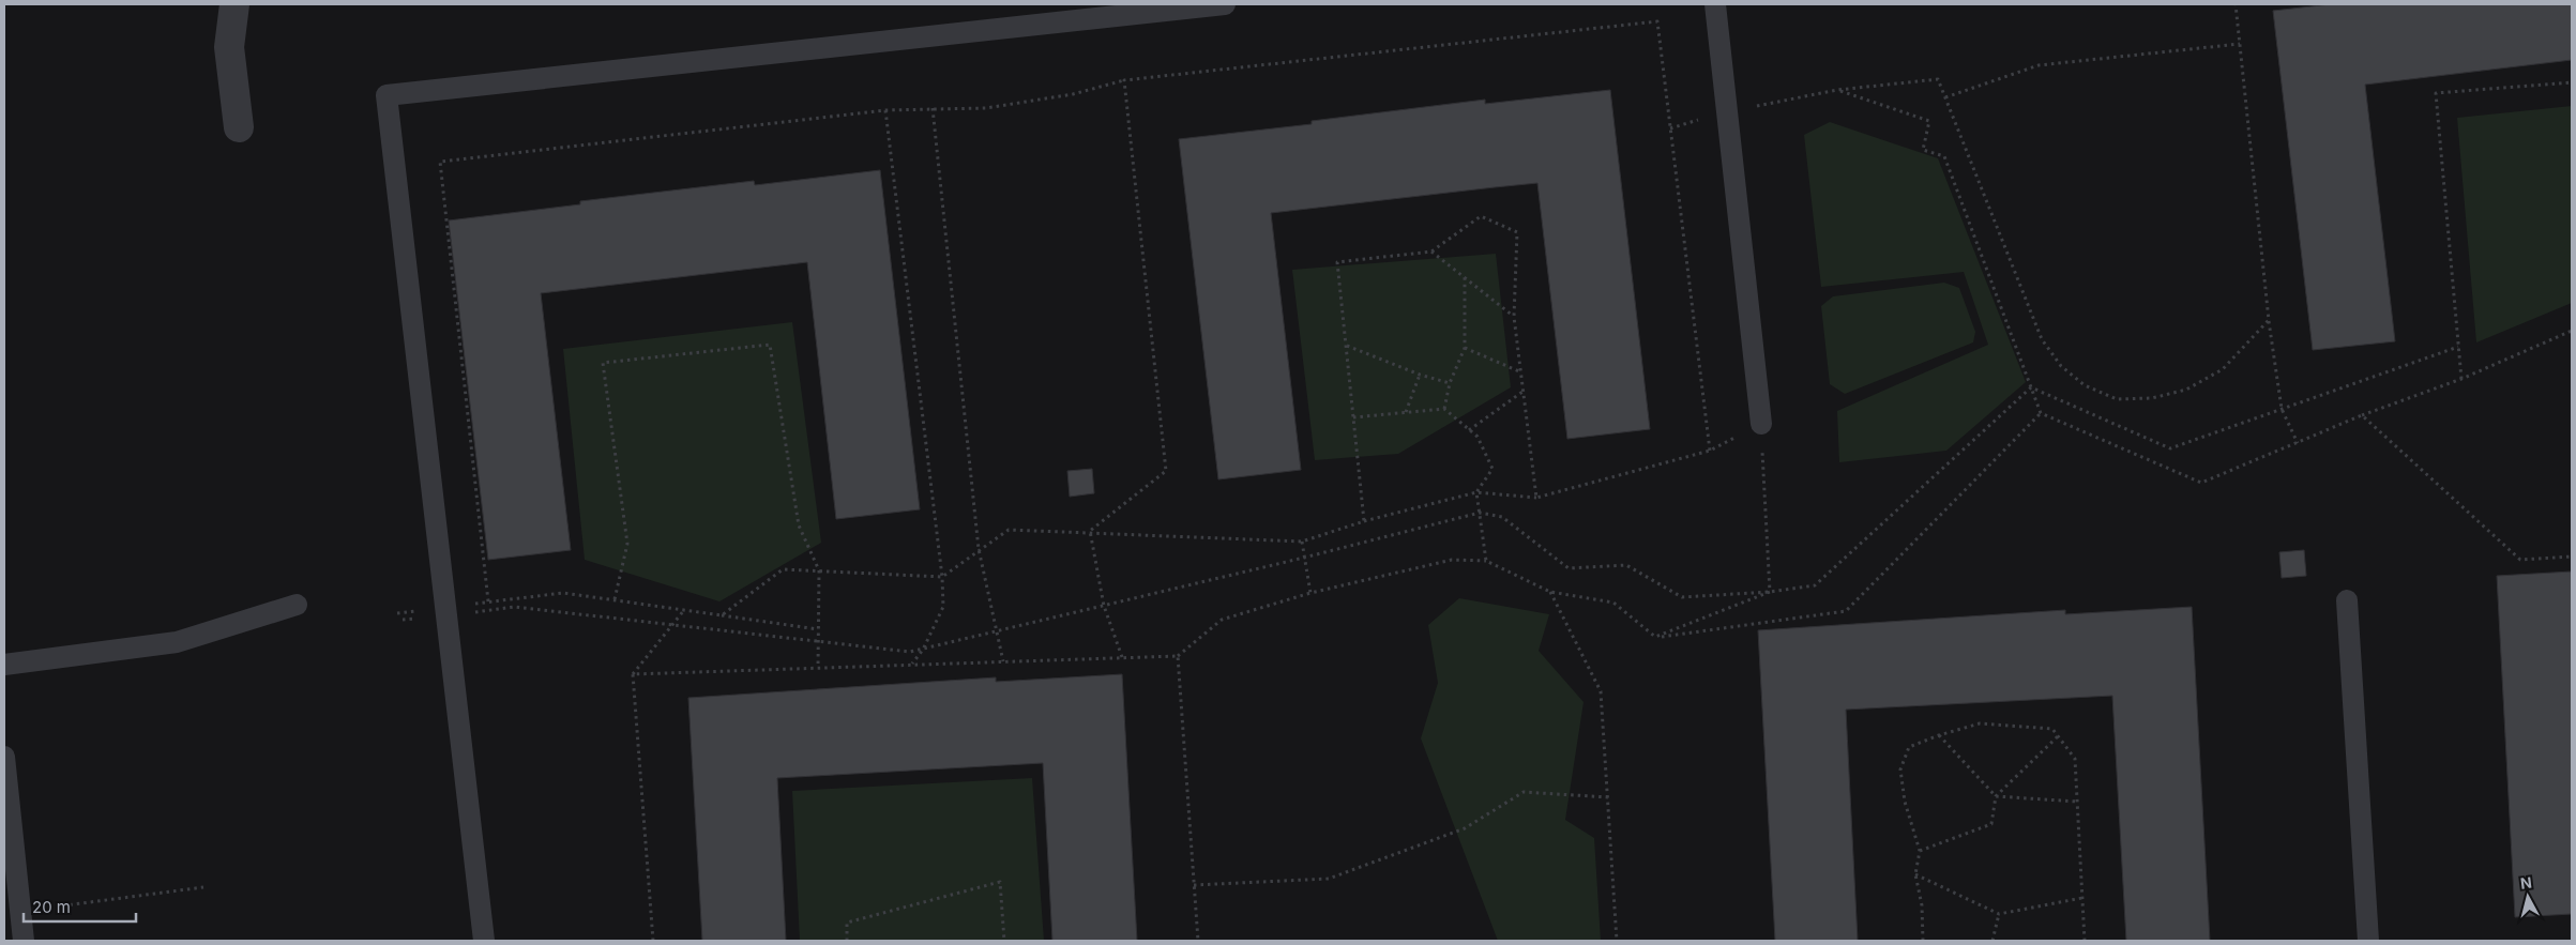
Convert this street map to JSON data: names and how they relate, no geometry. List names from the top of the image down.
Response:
{
  "scale_bar": "20 m",
  "north": "top"
}
